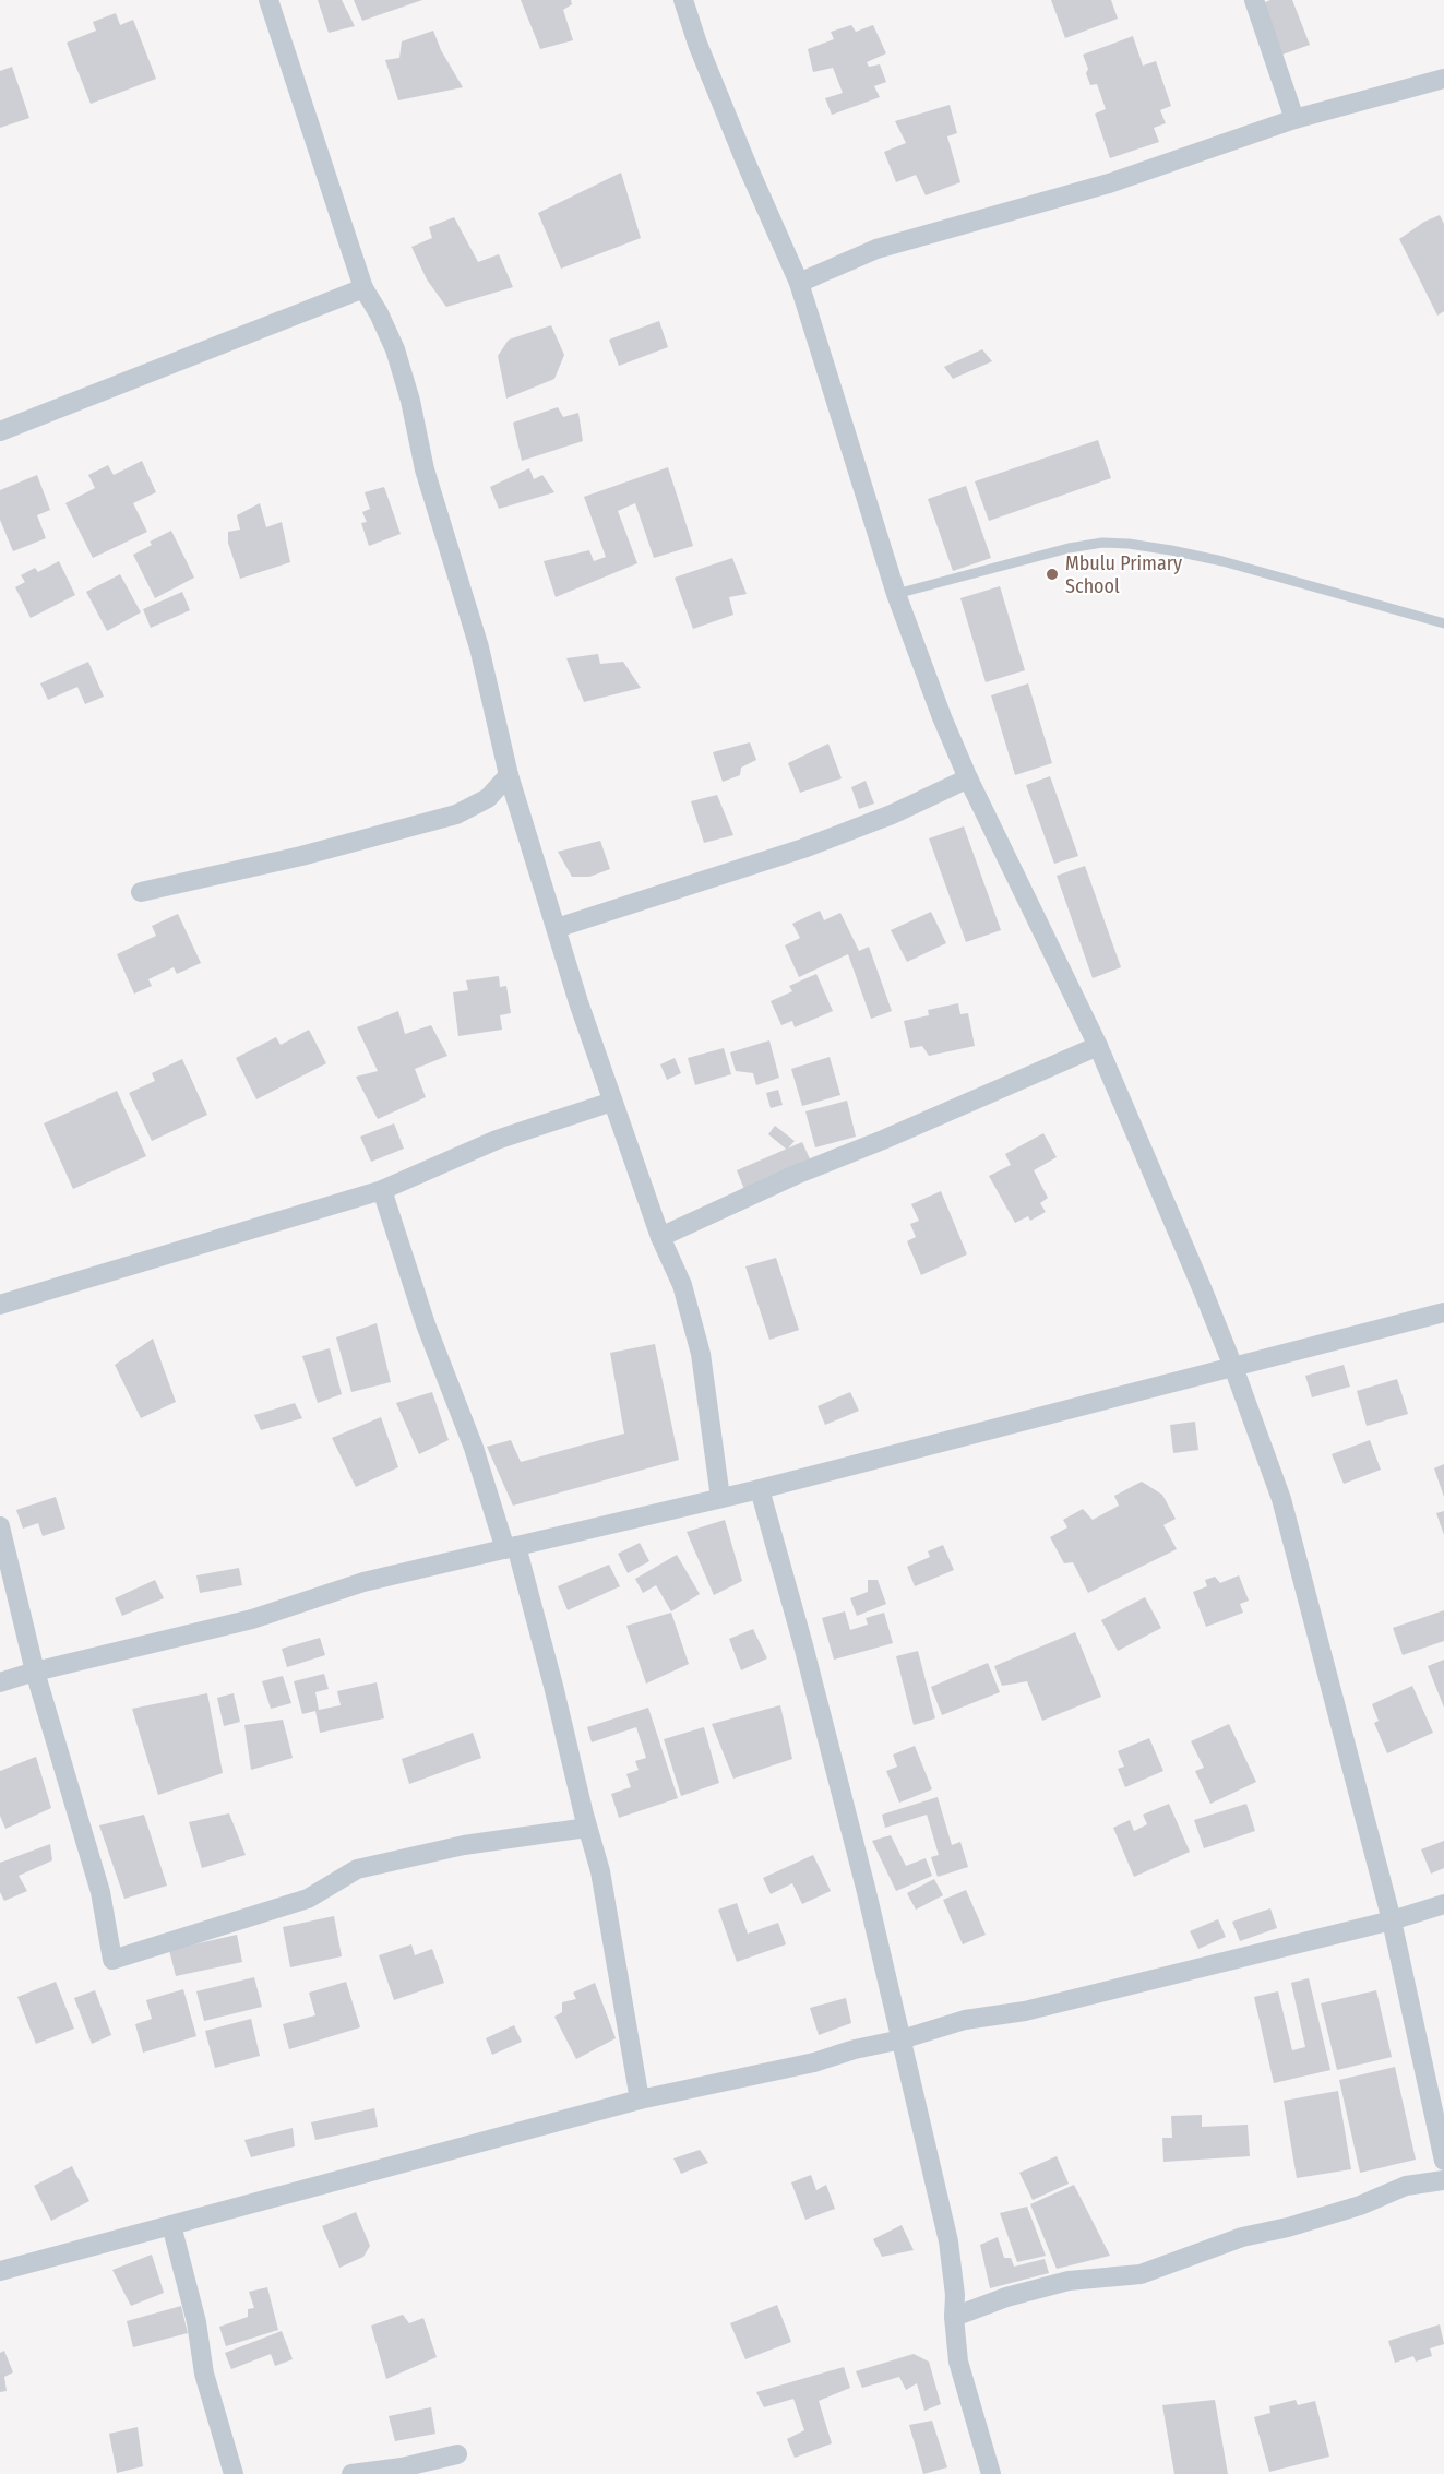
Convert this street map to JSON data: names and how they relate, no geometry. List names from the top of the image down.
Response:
{
  "places": ["Mbulu Primary School"]
}
